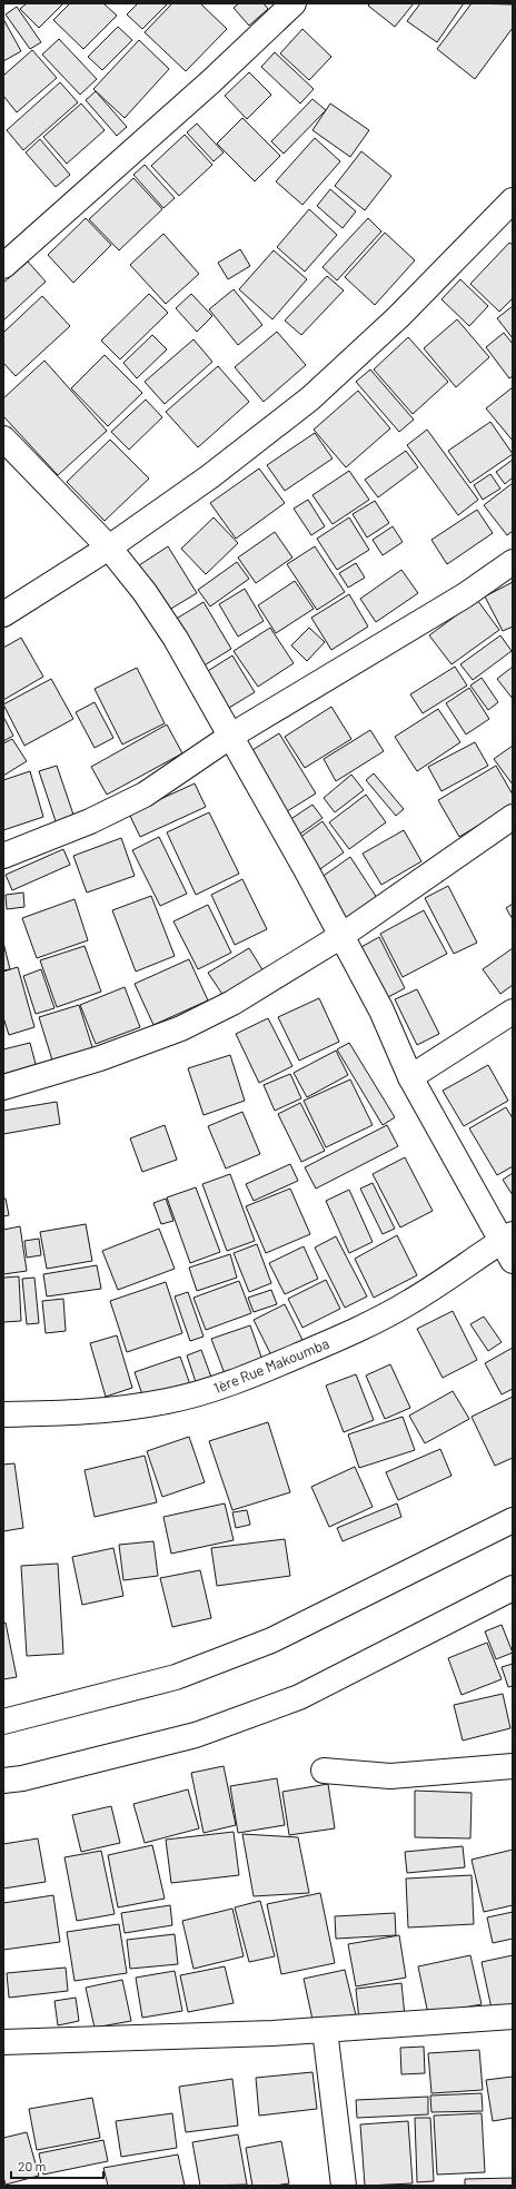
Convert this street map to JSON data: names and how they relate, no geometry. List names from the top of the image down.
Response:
{
  "streets": {
    "street": ["1ère Rue Makoumba"]
  },
  "scale_bar": "20 m"
}
